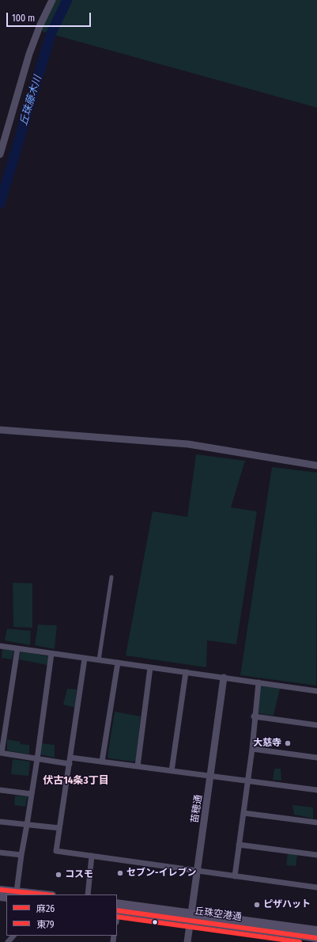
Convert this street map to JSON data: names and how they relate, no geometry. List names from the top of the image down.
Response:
{
  "streets": {
    "main road": ["丘珠空港通"],
    "street": ["苗穂通"]
  },
  "crossings": [
    ["苗穂通", "丘珠空港通"]
  ],
  "districts": ["伏古14条3丁目"],
  "water": ["丘珠藤木川"],
  "places": [
    "大慈寺",
    "セブン-イレブン",
    "コスモ",
    "ピザハット"
  ],
  "lines": ["transit line 麻26", "transit line 東79"],
  "legend": ["麻26", "東79"],
  "scale_bar": "100 m"
}
